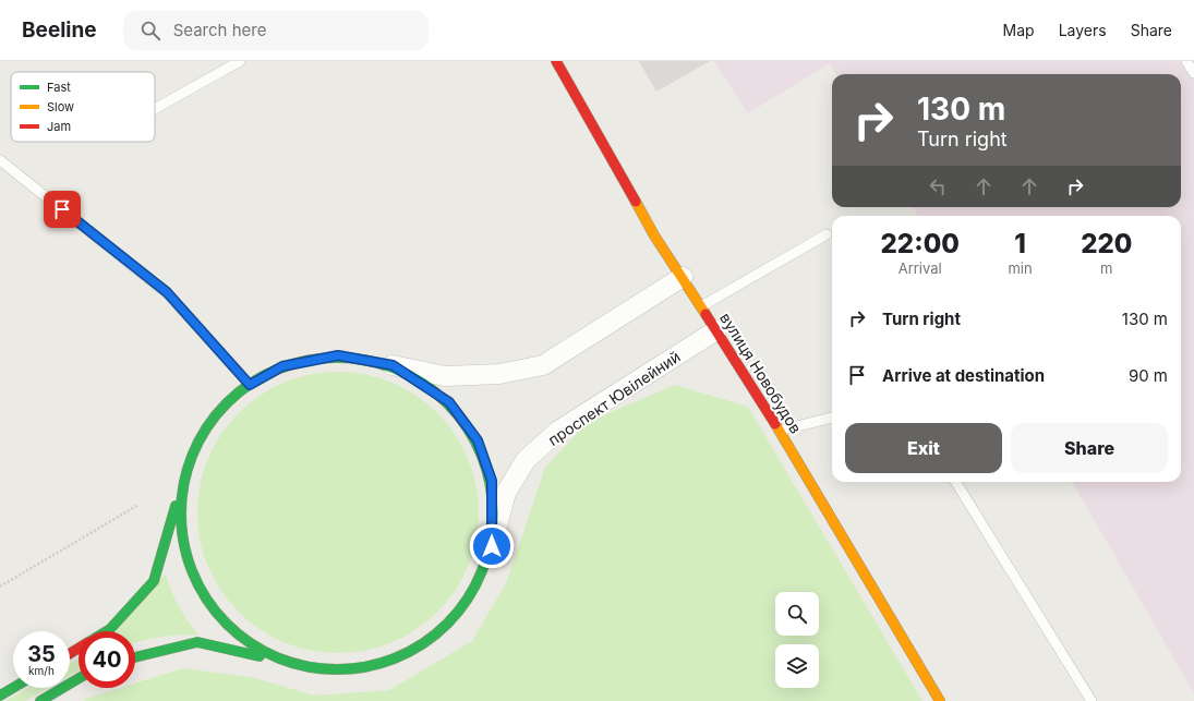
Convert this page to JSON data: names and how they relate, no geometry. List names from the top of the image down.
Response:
{
  "streets": {
    "street": ["вулиця Новобудов", "проспект Ювілейний"]
  },
  "crossings": [
    ["вулиця Новобудов", "проспект Ювілейний"]
  ],
  "legend": ["Fast", "Slow", "Jam"],
  "page": {
    "header": "Beeline",
    "search": "Search here",
    "nav": ["Map", "Layers", "Share"],
    "turn": ["130 m", "Turn right"],
    "eta": [
      "22:00",
      "Arrival",
      "1",
      "min",
      "220",
      "m"
    ],
    "list": [
      {
        "name": "Turn right",
        "value": "130 m"
      },
      {
        "name": "Arrive at destination",
        "value": "90 m"
      }
    ],
    "buttons": ["Exit", "Share"],
    "speed": "35 km/h",
    "limit": "40"
  }
}
